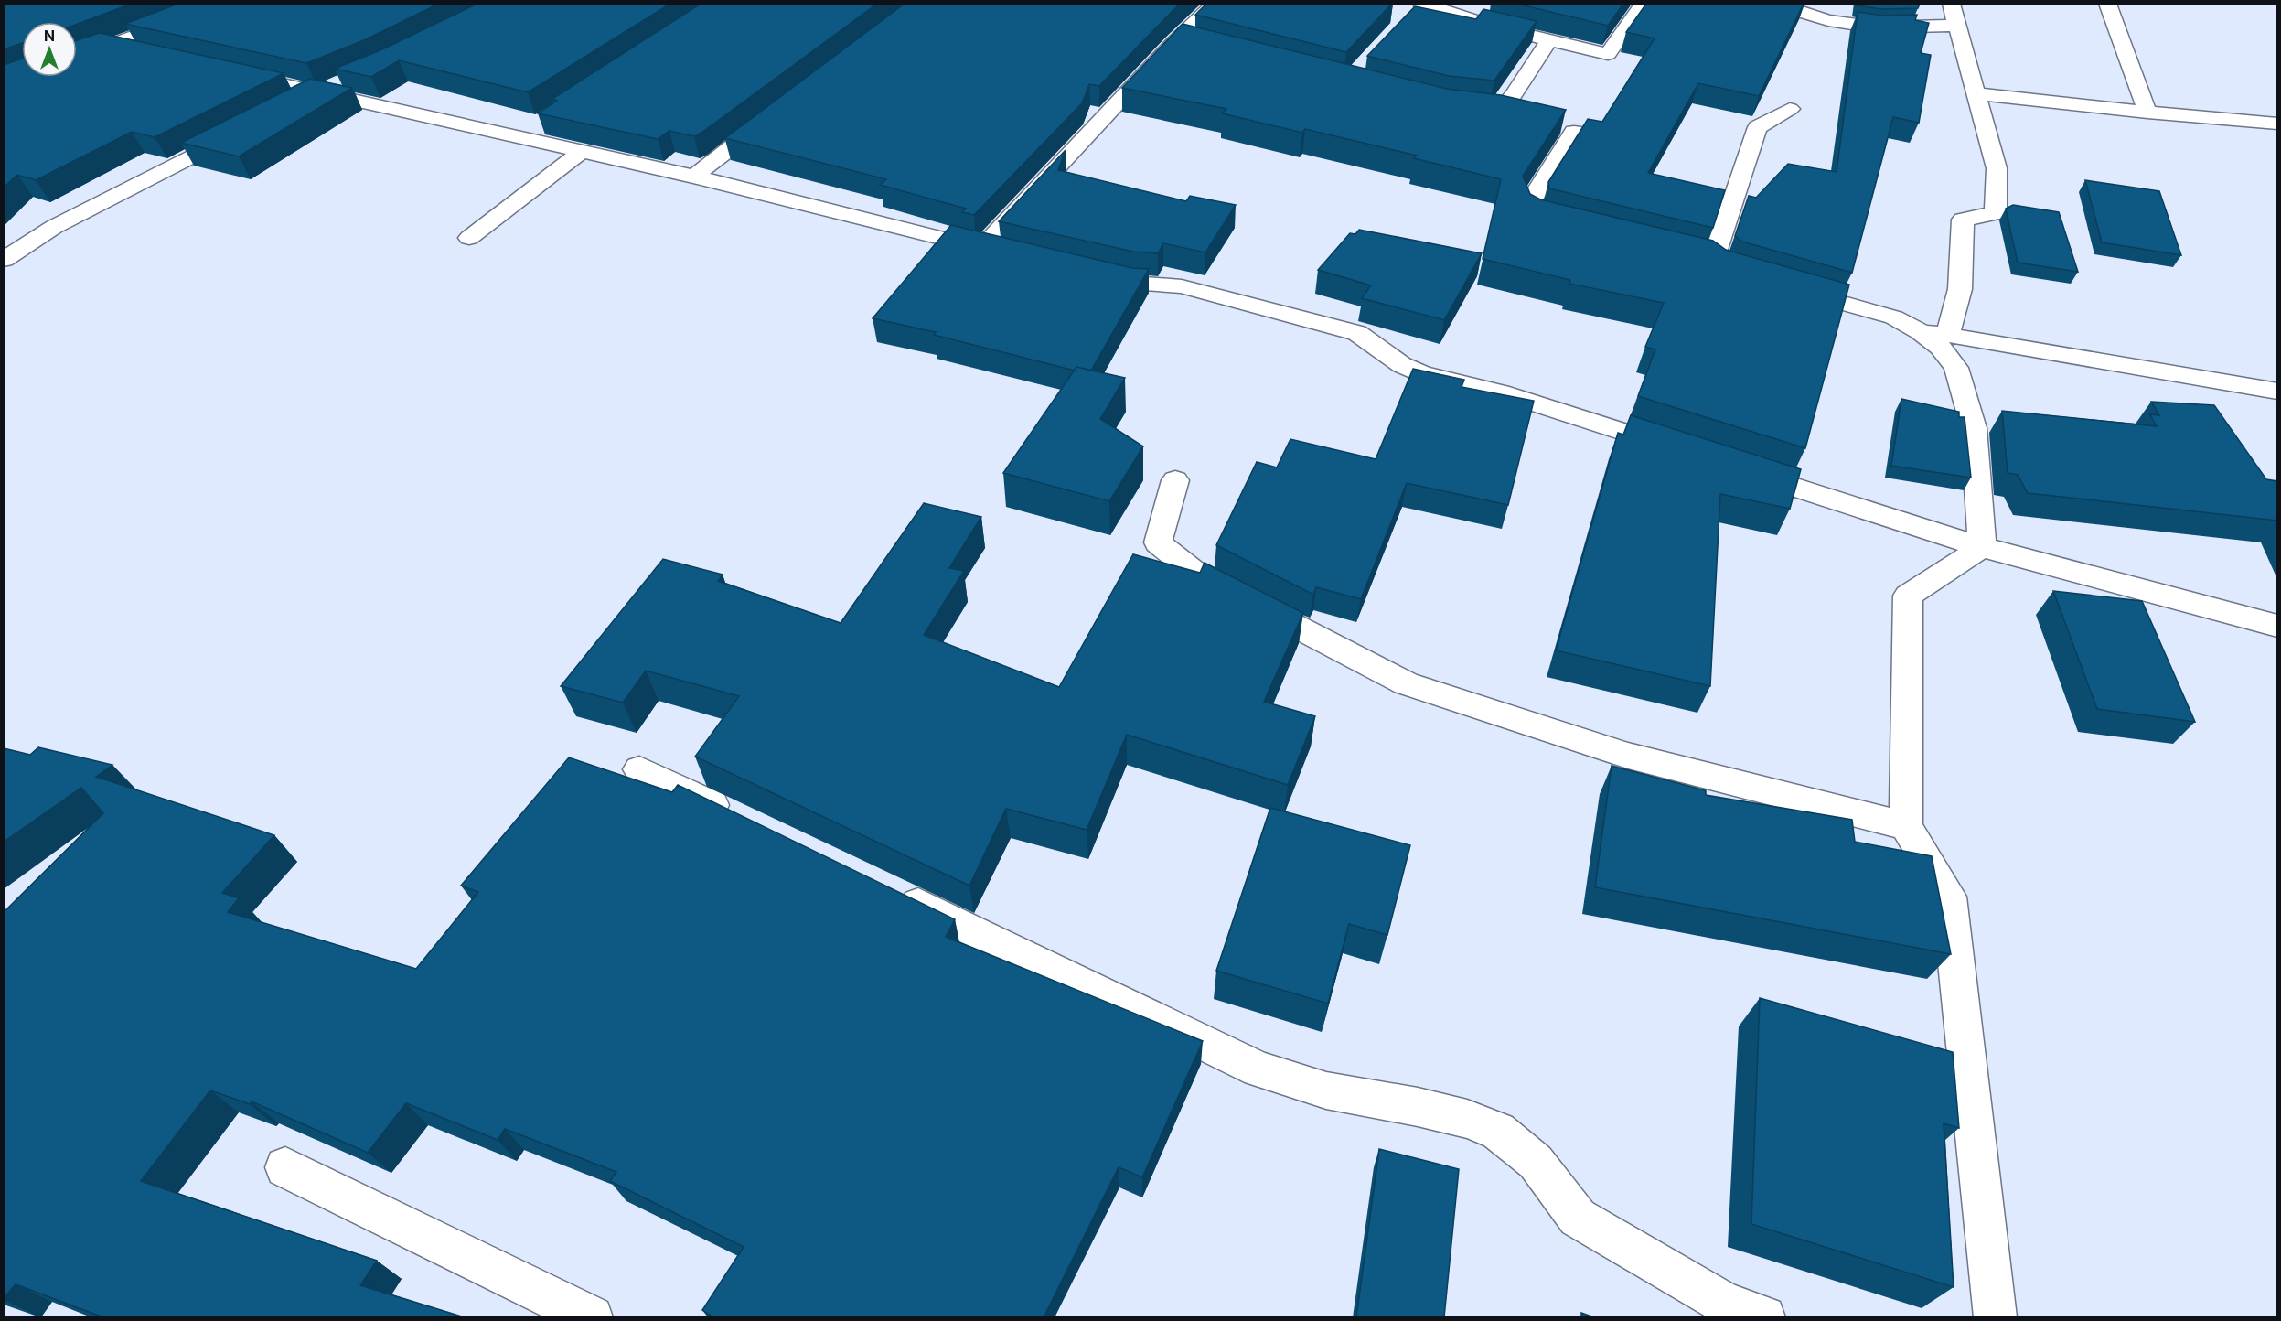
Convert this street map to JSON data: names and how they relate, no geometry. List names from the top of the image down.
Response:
{
  "north": "top"
}
